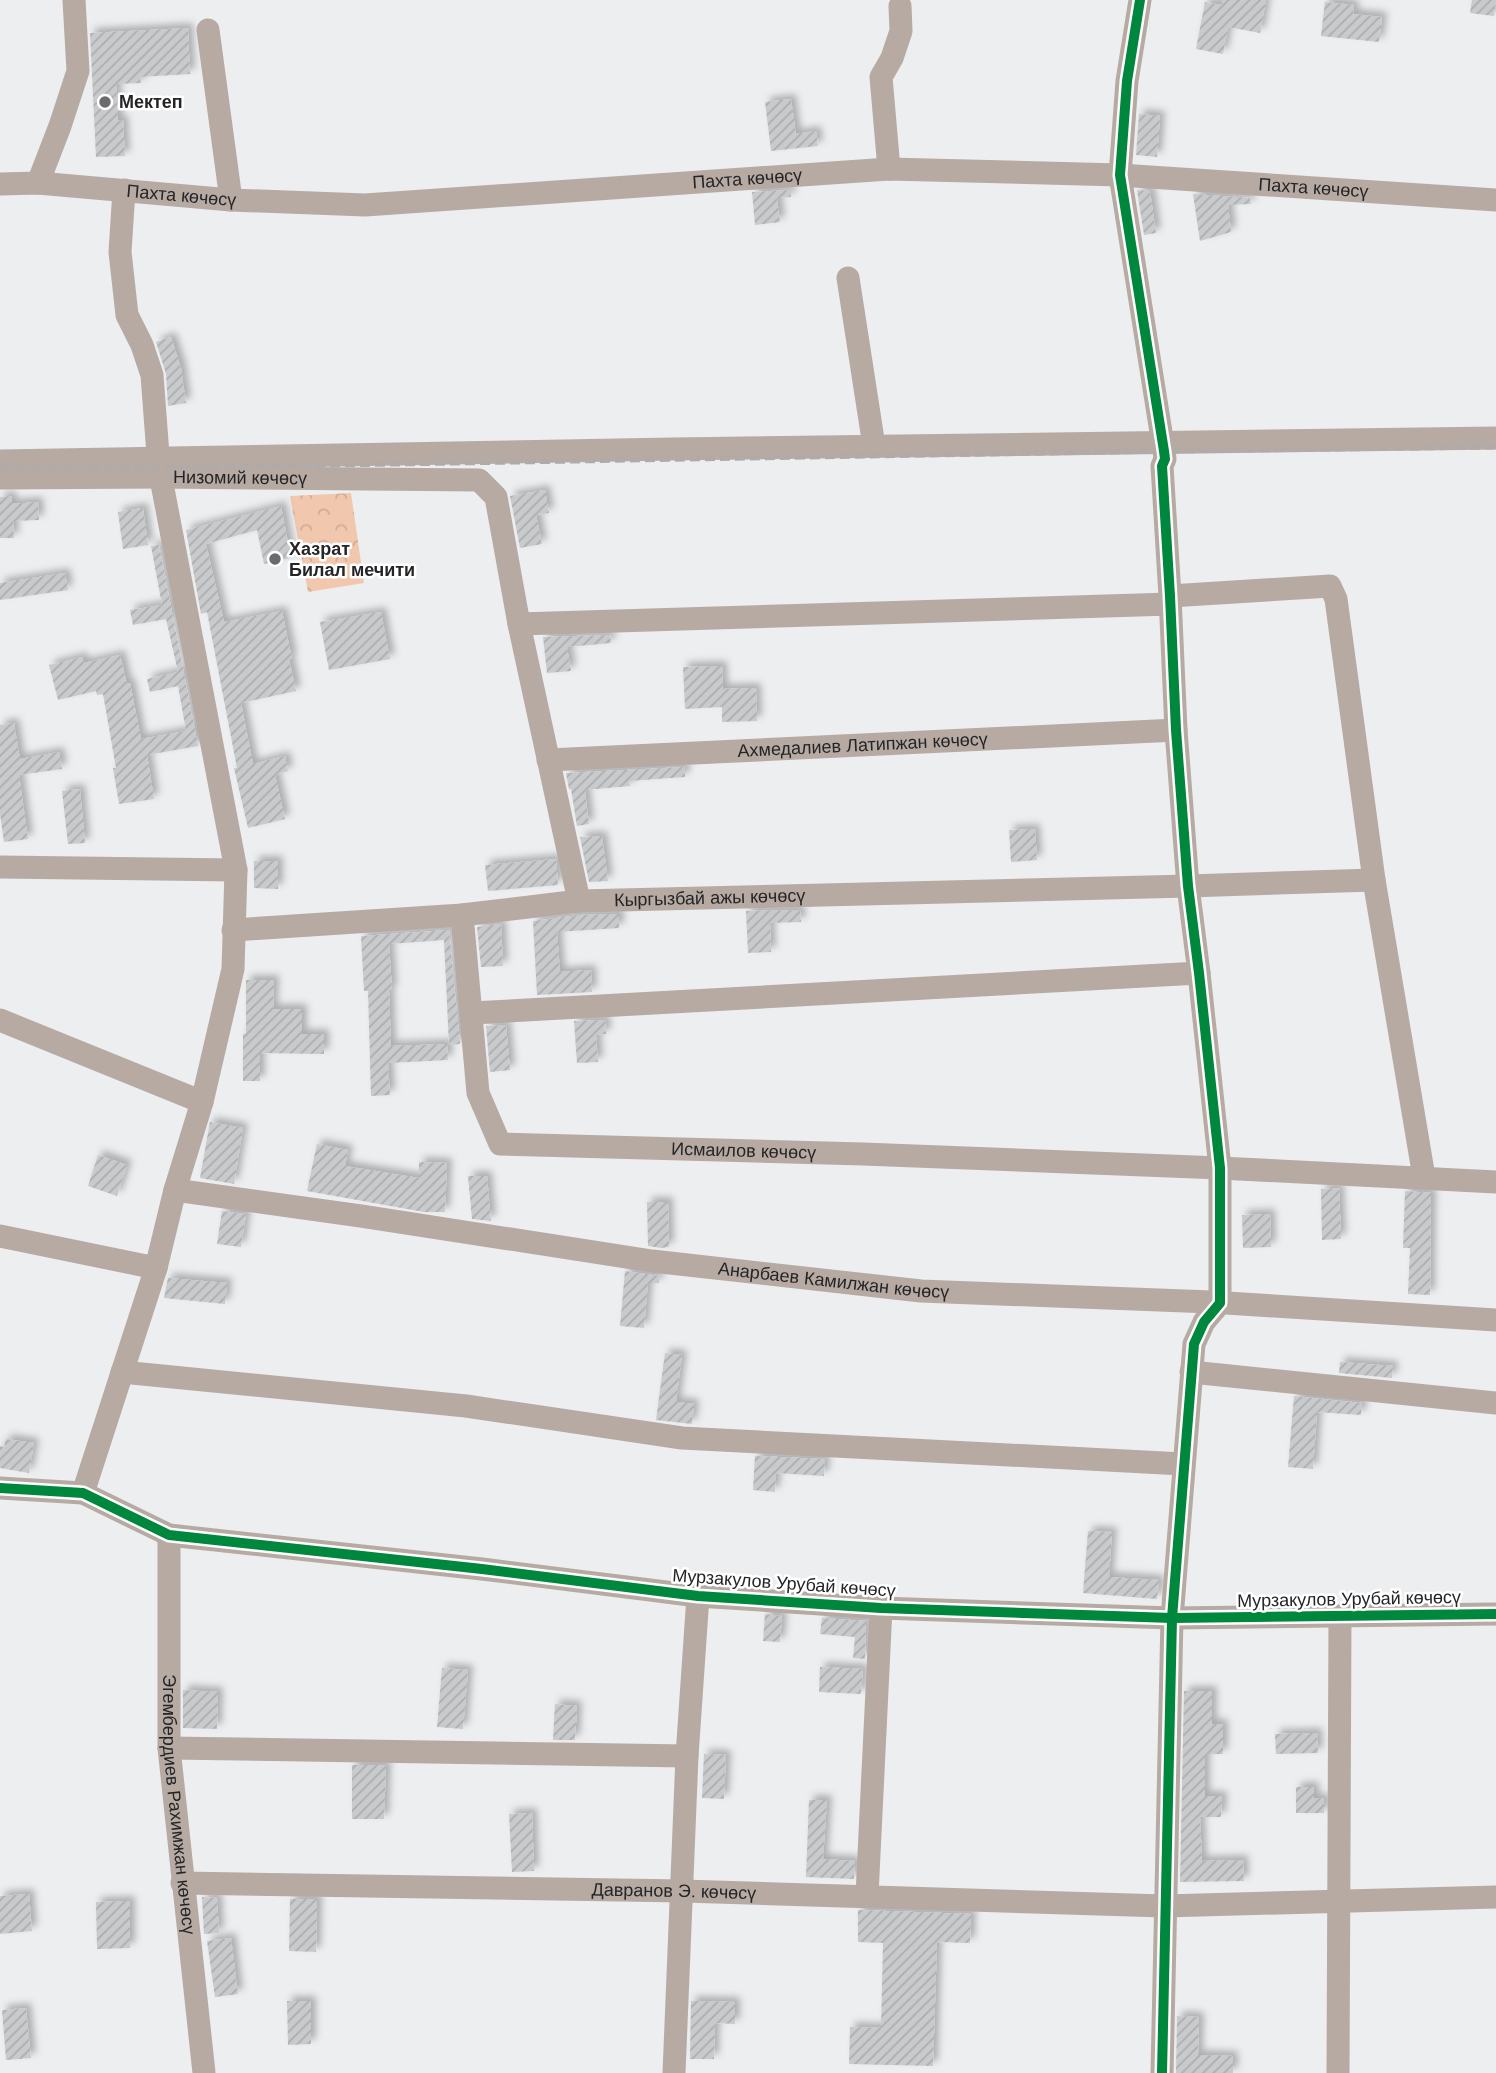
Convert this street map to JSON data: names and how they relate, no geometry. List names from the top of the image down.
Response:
{
  "streets": {
    "street": [
      "Пахта көчөсү",
      "Низомий көчөсү",
      "Ахмедалиев Латипжан көчөсү",
      "Кыргызбай ажы көчөсү",
      "Исмаилов көчөсү",
      "Анарбаев Камилжан көчөсү",
      "Мурзакулов Урубай көчөсү",
      "Эгембердиев Рахимжан көчөсү",
      "Давранов Э. көчөсү"
    ]
  },
  "crossings": [
    ["Кыргызбай ажы көчөсү", "Исмаилов көчөсү"],
    ["Мурзакулов Урубай көчөсү", "Эгембердиев Рахимжан көчөсү"],
    ["Эгембердиев Рахимжан көчөсү", "Давранов Э. көчөсү"]
  ],
  "places": ["Мектеп", "Хазрат Билал мечити"]
}
